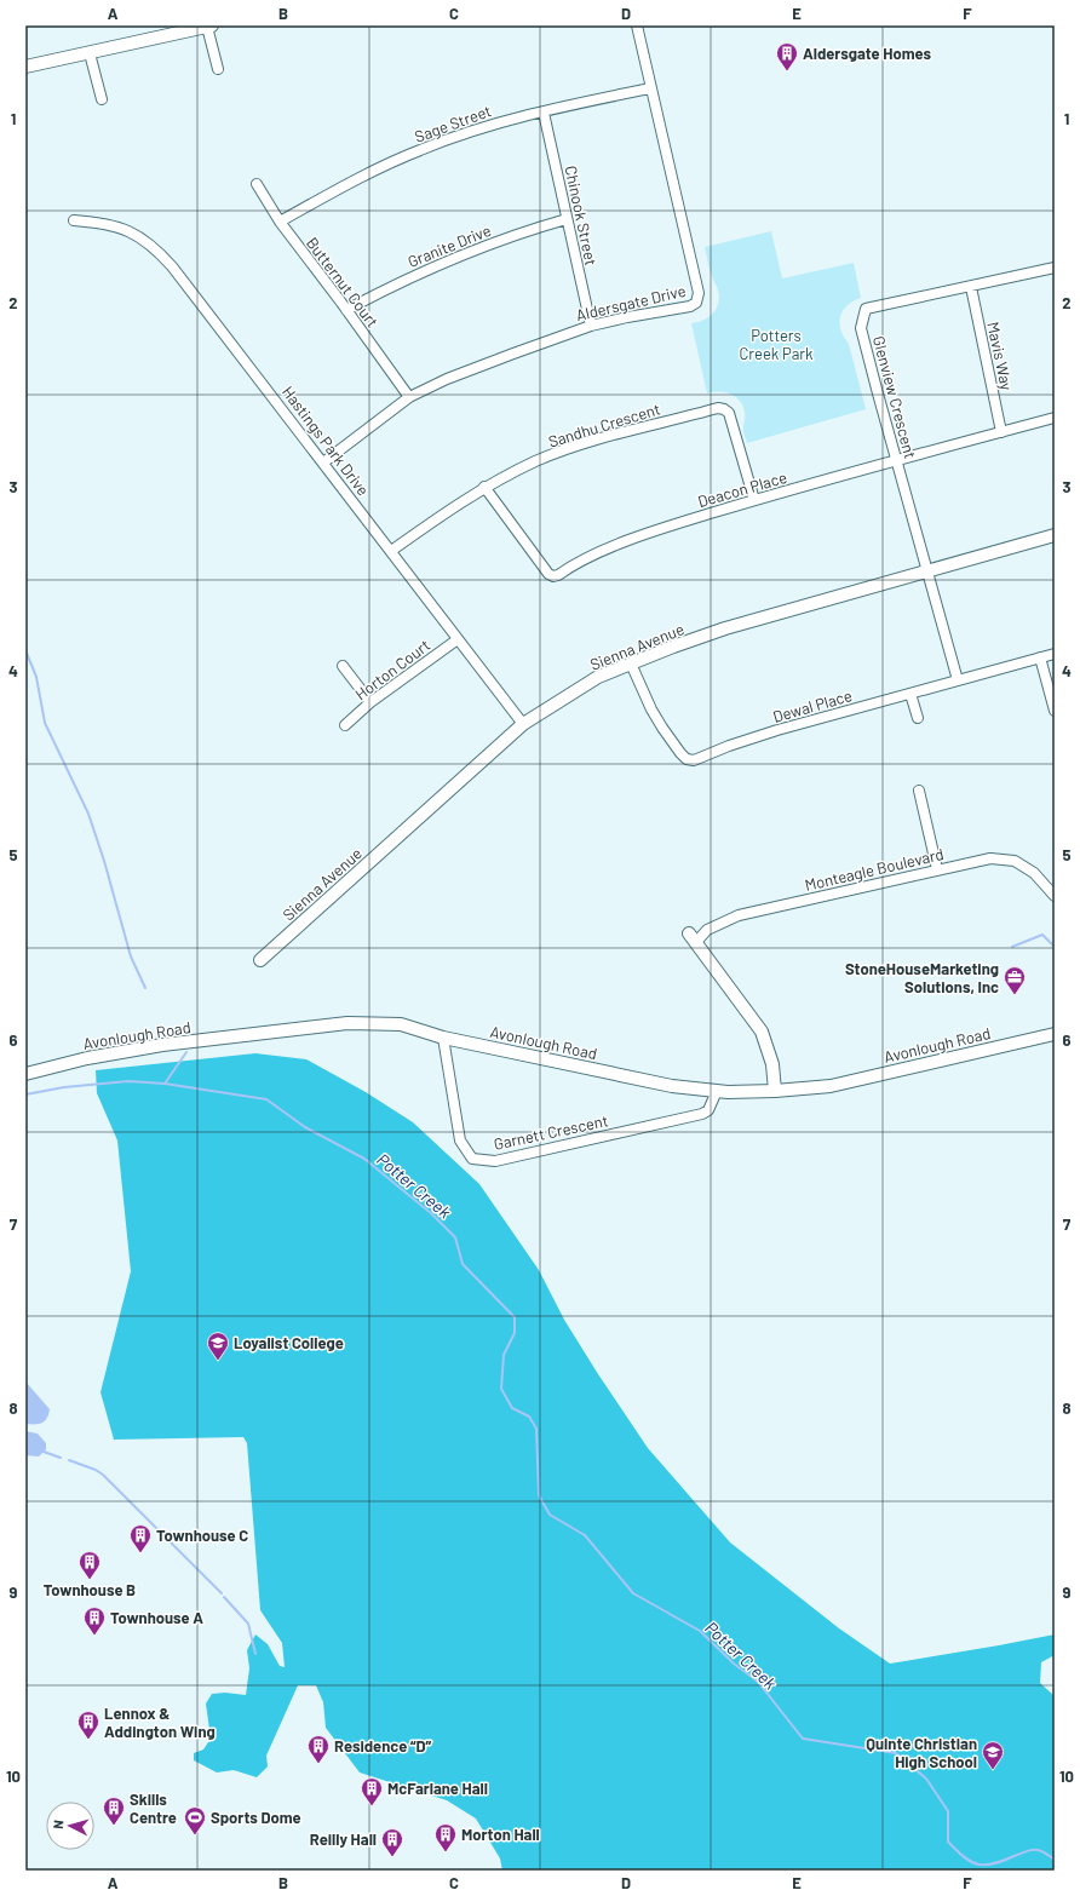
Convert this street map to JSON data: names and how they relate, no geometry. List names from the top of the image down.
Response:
{
  "streets": {
    "street": [
      "Sage Street",
      "Chinook Street",
      "Granite Drive",
      "Butternut Court",
      "Aldersgate Drive",
      "Mavis Way",
      "Glenview Crescent",
      "Sandhu Crescent",
      "Hastings Park Drive",
      "Deacon Place",
      "Sienna Avenue",
      "Horton Court",
      "Dewal Place",
      "Monteagle Boulevard",
      "Avonlough Road",
      "Garnett Crescent"
    ]
  },
  "crossings": [
    ["Sage Street", "Chinook Street"],
    ["Sage Street", "Butternut Court"],
    ["Sage Street", "Aldersgate Drive"],
    ["Chinook Street", "Granite Drive"],
    ["Chinook Street", "Aldersgate Drive"],
    ["Granite Drive", "Butternut Court"],
    ["Butternut Court", "Aldersgate Drive"],
    ["Aldersgate Drive", "Hastings Park Drive"],
    ["Mavis Way", "Glenview Crescent"],
    ["Mavis Way", "Deacon Place"],
    ["Glenview Crescent", "Deacon Place"],
    ["Glenview Crescent", "Sienna Avenue"],
    ["Glenview Crescent", "Dewal Place"],
    ["Sandhu Crescent", "Hastings Park Drive"],
    ["Sandhu Crescent", "Deacon Place"],
    ["Hastings Park Drive", "Sienna Avenue"],
    ["Hastings Park Drive", "Horton Court"],
    ["Sienna Avenue", "Dewal Place"],
    ["Avonlough Road", "Garnett Crescent"]
  ],
  "water": ["Potter Creek"],
  "parks": ["Potters Creek Park"],
  "places": {
    "building": [
      "Aldersgate Homes",
      "Townhouse C",
      "Townhouse B",
      "Townhouse A",
      "Lennox & Addington Wing",
      "Residence “D”",
      "McFarlane Hall",
      "Skills Centre",
      "Morton Hall",
      "Reilly Hall"
    ],
    "office": ["StoneHouseMarketing Solutions, Inc"],
    "school or university": ["Loyalist College", "Quinte Christian High School"],
    "sports": ["Sports Dome"]
  },
  "north": "left",
  "grid": {
    "columns": [
      "A",
      "B",
      "C",
      "D",
      "E",
      "F"
    ],
    "rows": [
      "1",
      "2",
      "3",
      "4",
      "5",
      "6",
      "7",
      "8",
      "9",
      "10"
    ]
  }
}
